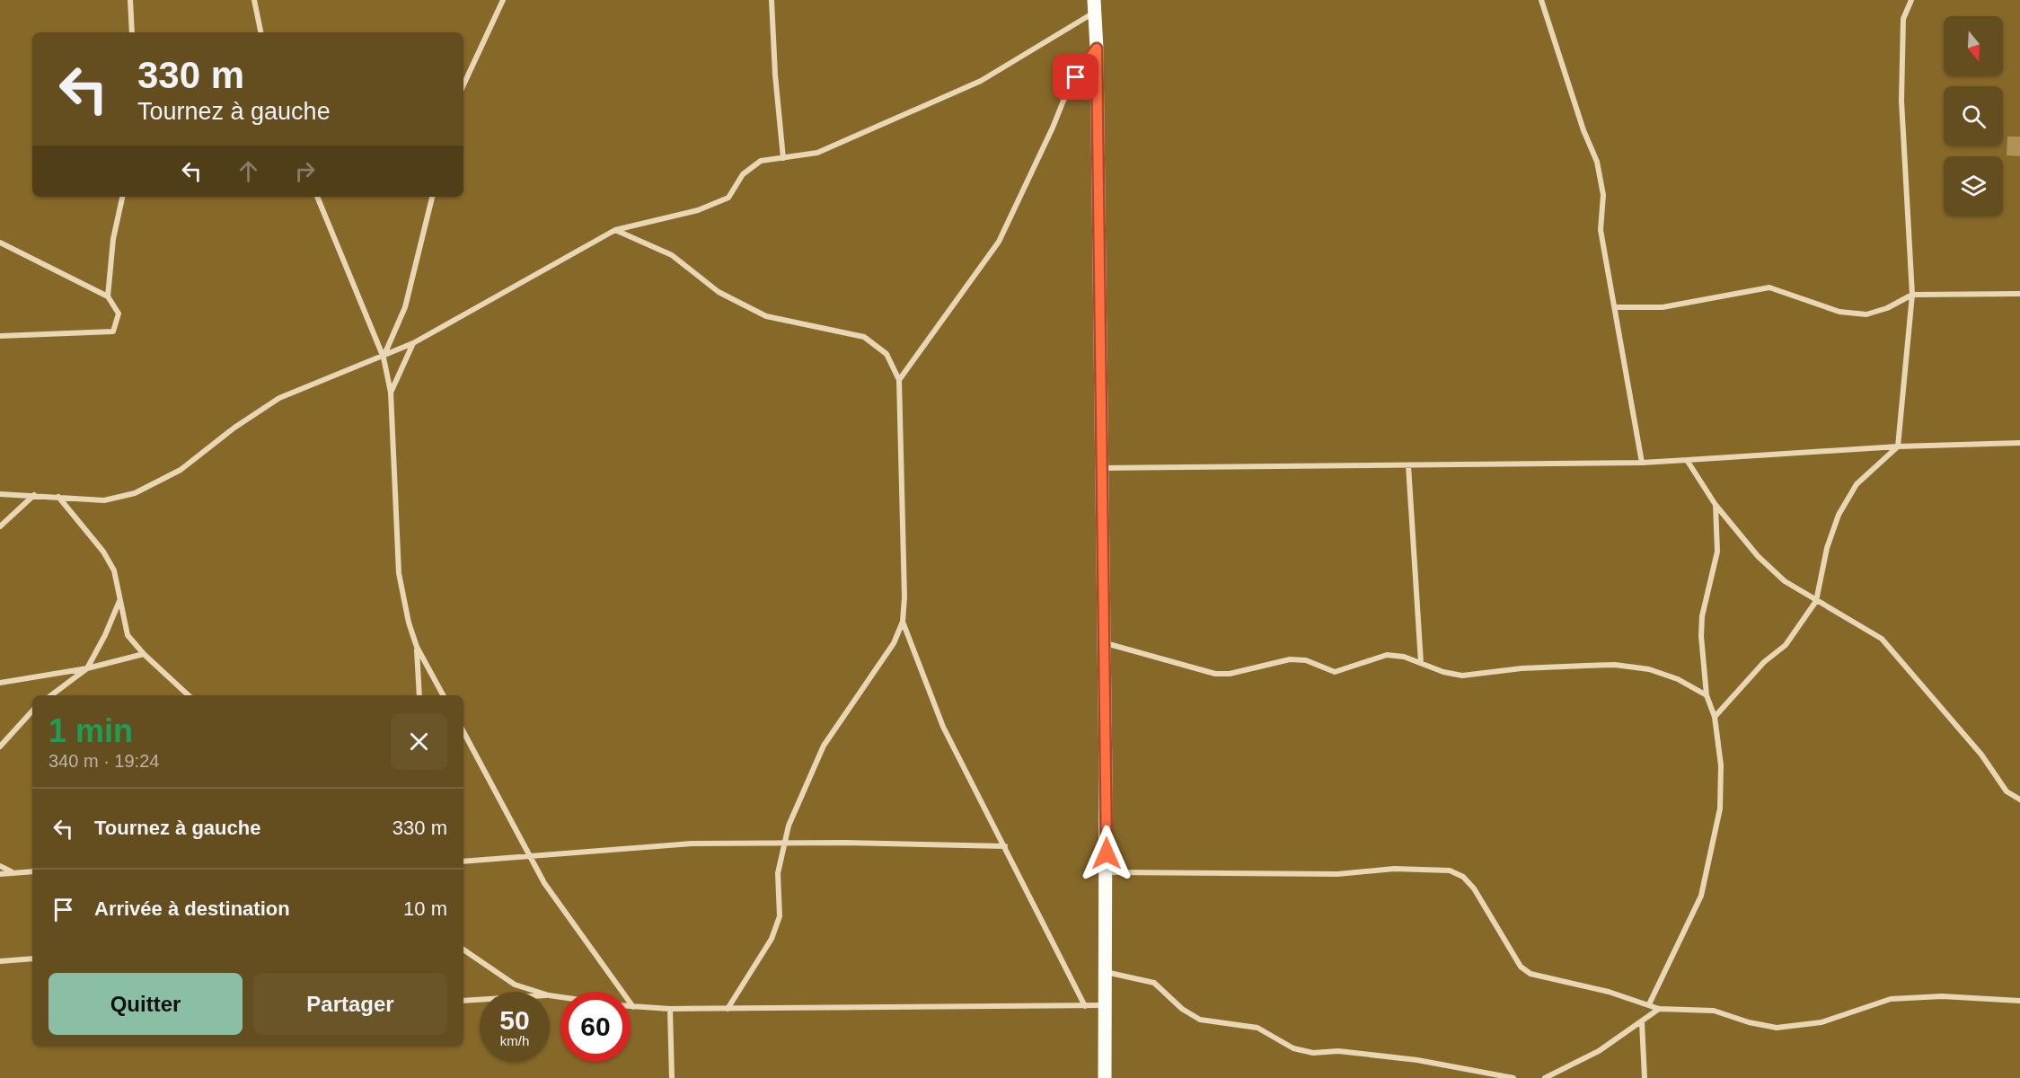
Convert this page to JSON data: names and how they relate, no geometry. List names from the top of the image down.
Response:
{
  "north": "bottom",
  "page": {
    "turn": ["330 m", "Tournez à gauche"],
    "heading": ["1 min", "340 m · 19:24"],
    "list": [
      {
        "name": "Tournez à gauche",
        "value": "330 m"
      },
      {
        "name": "Arrivée à destination",
        "value": "10 m"
      }
    ],
    "buttons": ["Quitter", "Partager"],
    "speed": "50 km/h",
    "limit": "60"
  }
}
